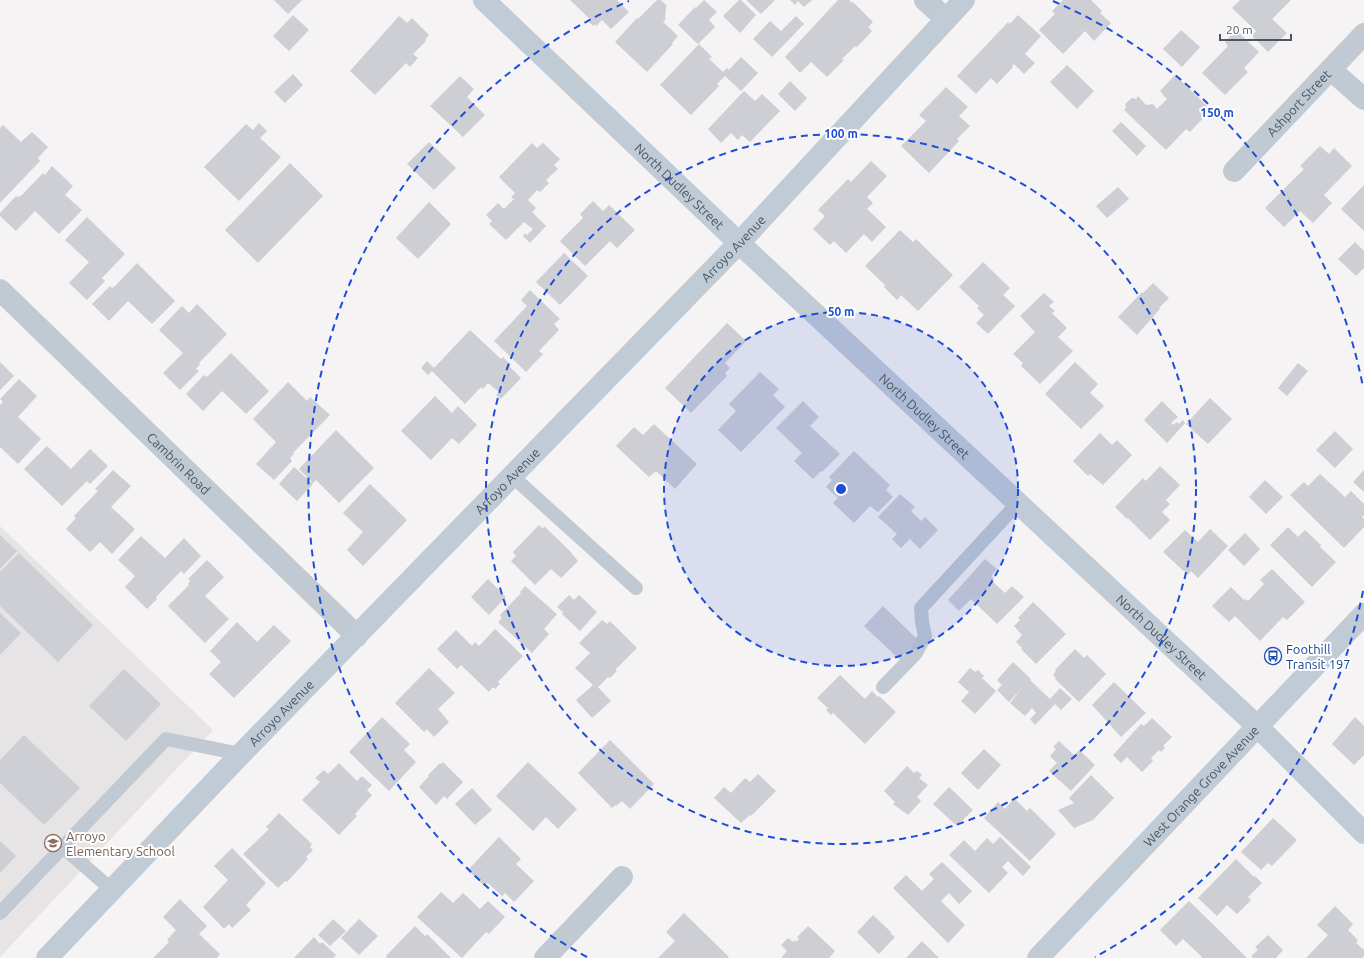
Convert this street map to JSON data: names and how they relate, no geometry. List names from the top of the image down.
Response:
{
  "streets": {
    "street": [
      "Ashport Street",
      "North Dudley Street",
      "Arroyo Avenue",
      "Cambrin Road",
      "West Orange Grove Avenue"
    ]
  },
  "crossings": [
    ["North Dudley Street", "Arroyo Avenue"],
    ["North Dudley Street", "West Orange Grove Avenue"],
    ["Arroyo Avenue", "Cambrin Road"]
  ],
  "places": {
    "bus stop": ["Foothill Transit 197"],
    "school or university": ["Arroyo Elementary School"]
  },
  "scale_bar": "20 m",
  "rings": ["150 m", "100 m", "50 m"]
}
